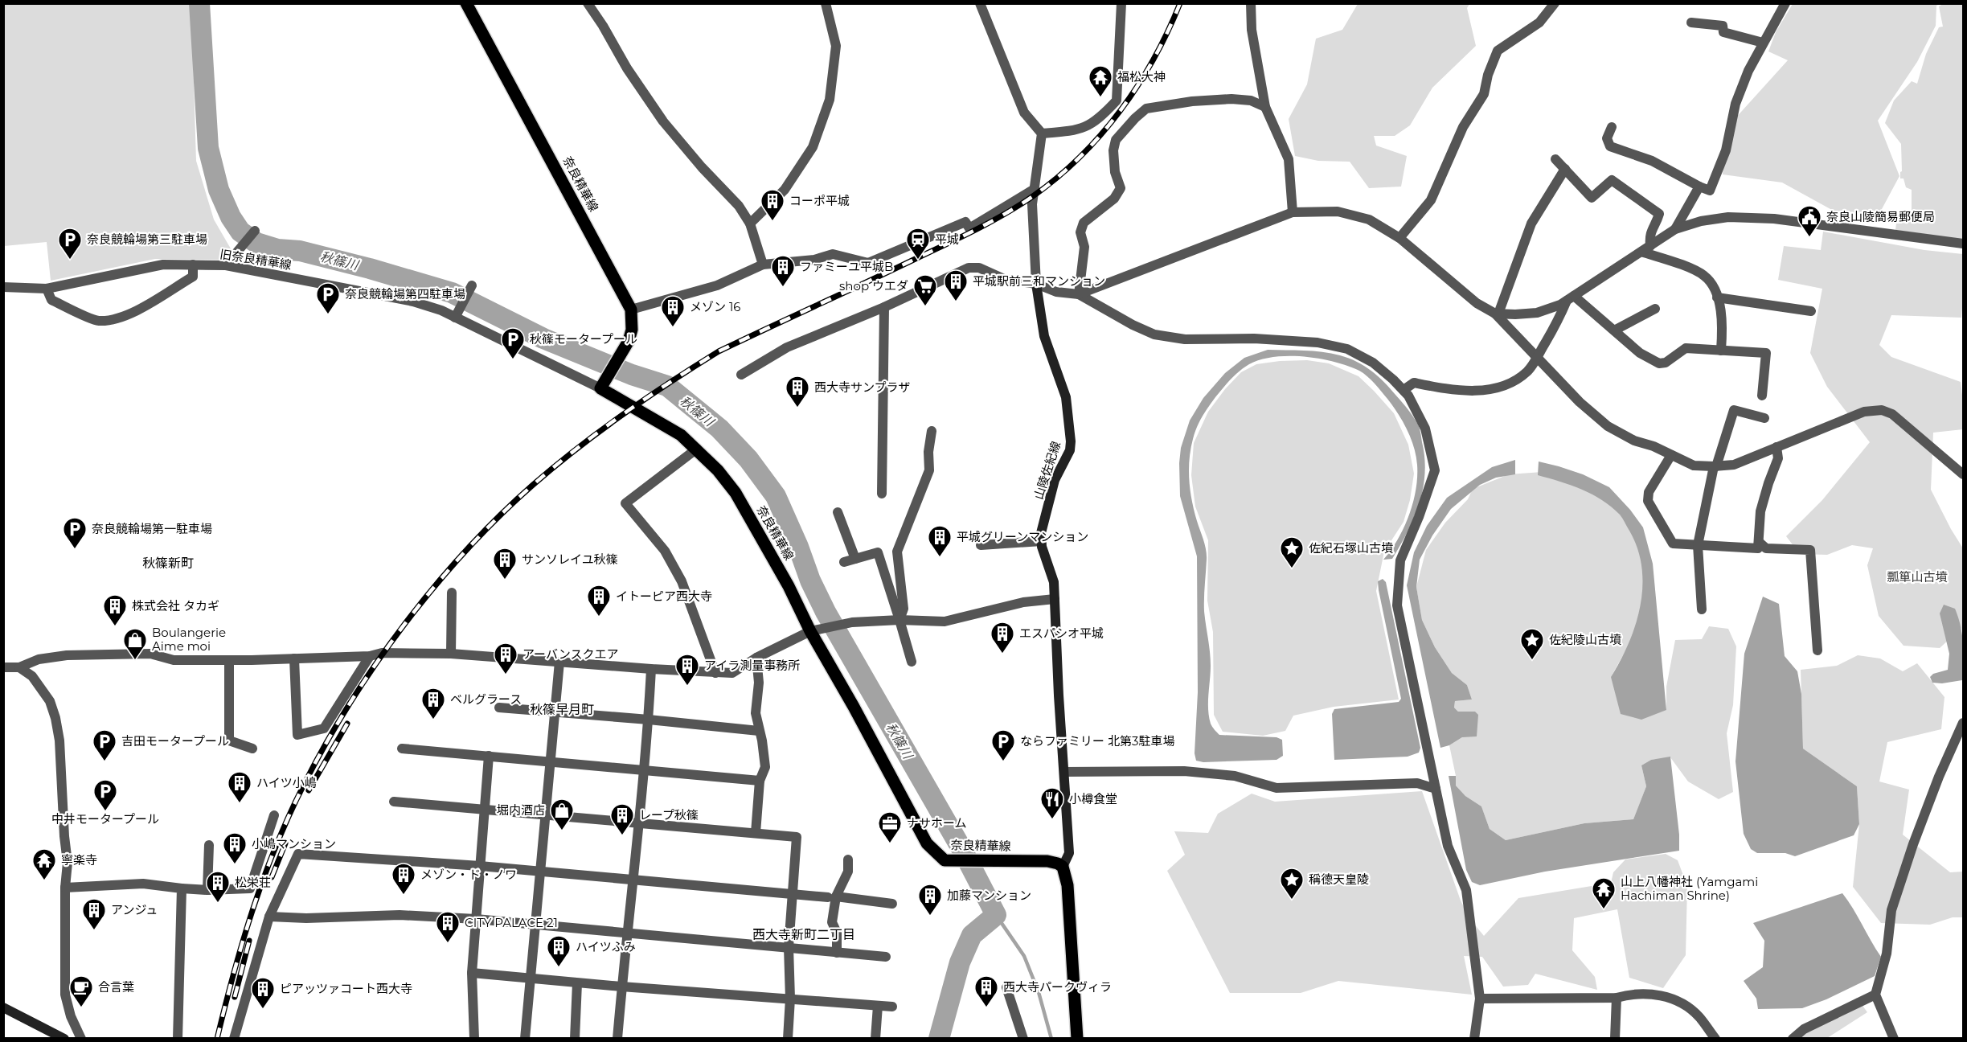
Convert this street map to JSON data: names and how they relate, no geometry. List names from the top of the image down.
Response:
{
  "streets": {
    "main road": ["奈良精華線", "山陵佐紀線"],
    "street": ["旧奈良精華線"]
  },
  "crossings": [
    ["奈良精華線", "旧奈良精華線"],
    ["奈良精華線", "山陵佐紀線"]
  ],
  "districts": ["秋篠新町", "秋篠早月町", "西大寺新町二丁目"],
  "water": ["秋篠川"],
  "parks": ["瓢箪山古墳"],
  "places": {
    "temple": ["福松大神", "寧楽寺", "山上八幡神社 (Yamgami Hachiman Shrine)"],
    "building": [
      "コーポ平城",
      "ファミーユ平城B",
      "平城駅前三和マンション",
      "メゾン 16",
      "西大寺サンプラザ",
      "平城グリーンマンション",
      "サンソレイユ秋篠",
      "イトーピア西大寺",
      "株式会社 タカギ",
      "エスパシオ平城",
      "アーバンスクエア",
      "アイラ測量事務所",
      "ベルグラース",
      "ハイツ小嶋",
      "レープ秋篠",
      "小嶋マンション",
      "メゾン・ド・ノワ",
      "松栄荘",
      "加藤マンション",
      "アンジュ",
      "CITY PALACE 21",
      "ハイツふみ",
      "西大寺パークヴィラ",
      "ピアッツァコート西大寺"
    ],
    "public building": ["奈良山陵簡易郵便局"],
    "parking": [
      "奈良競輪場第三駐車場",
      "奈良競輪場第四駐車場",
      "秋篠モータープール",
      "奈良競輪場第一駐車場",
      "吉田モータープール",
      "ならファミリー 北第3駐車場",
      "中井モータープール"
    ],
    "station": ["平城"],
    "supermarket": ["shop ウエダ"],
    "place": ["佐紀石塚山古墳", "佐紀陵山古墳", "稱德天皇陵"],
    "shop": ["Boulangerie Aime moi", "堀内酒店"],
    "restaurant": ["小樽食堂"],
    "office": ["ナサホーム"],
    "cafe": ["合言葉"]
  }
}
